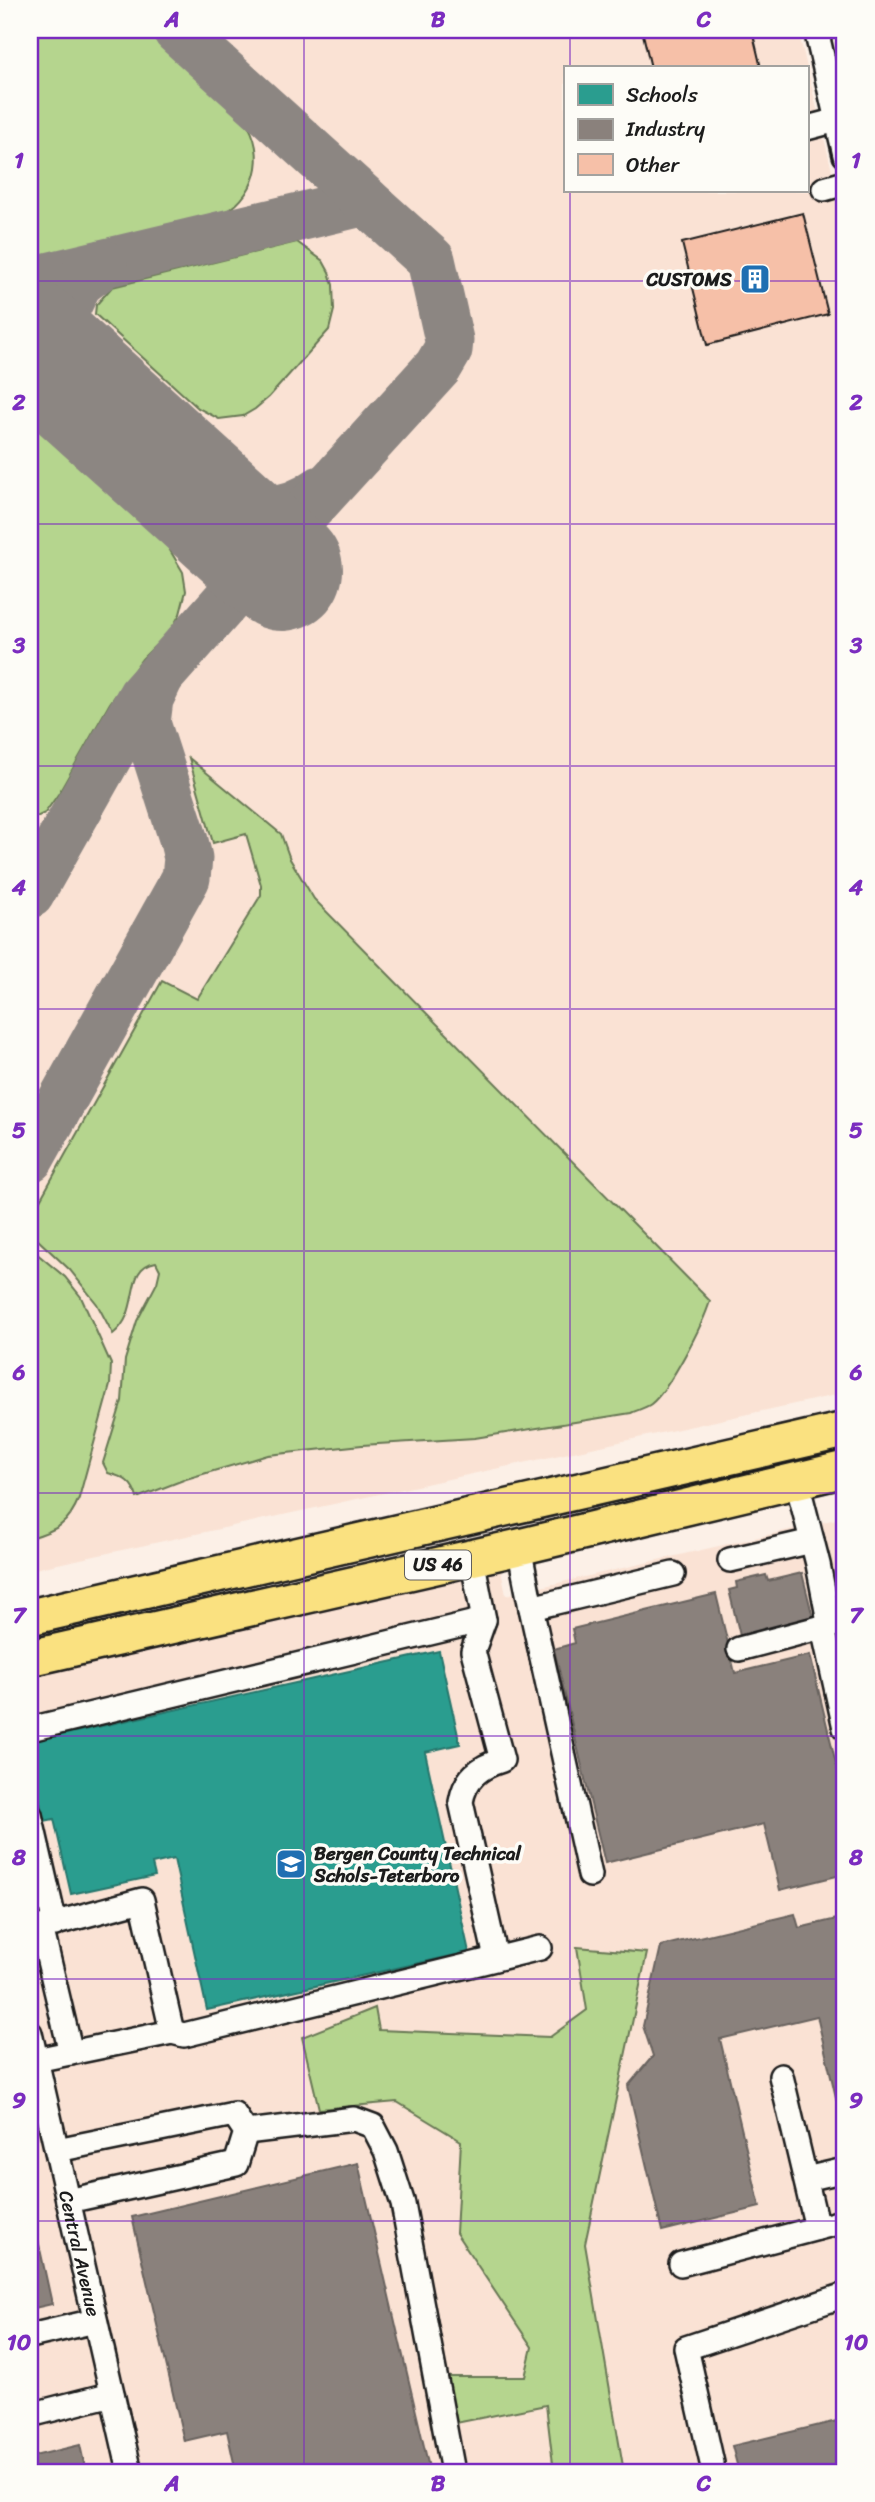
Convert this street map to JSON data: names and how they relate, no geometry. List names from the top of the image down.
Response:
{
  "streets": {
    "highway": ["US 46"],
    "street": ["Central Avenue"]
  },
  "places": {
    "building": ["CUSTOMS"],
    "school or university": ["Bergen County Technical Schols-Teterboro"]
  },
  "legend": ["Schools", "Industry", "Other"],
  "grid": {
    "columns": ["A", "B", "C"],
    "rows": [
      "1",
      "2",
      "3",
      "4",
      "5",
      "6",
      "7",
      "8",
      "9",
      "10"
    ]
  }
}
